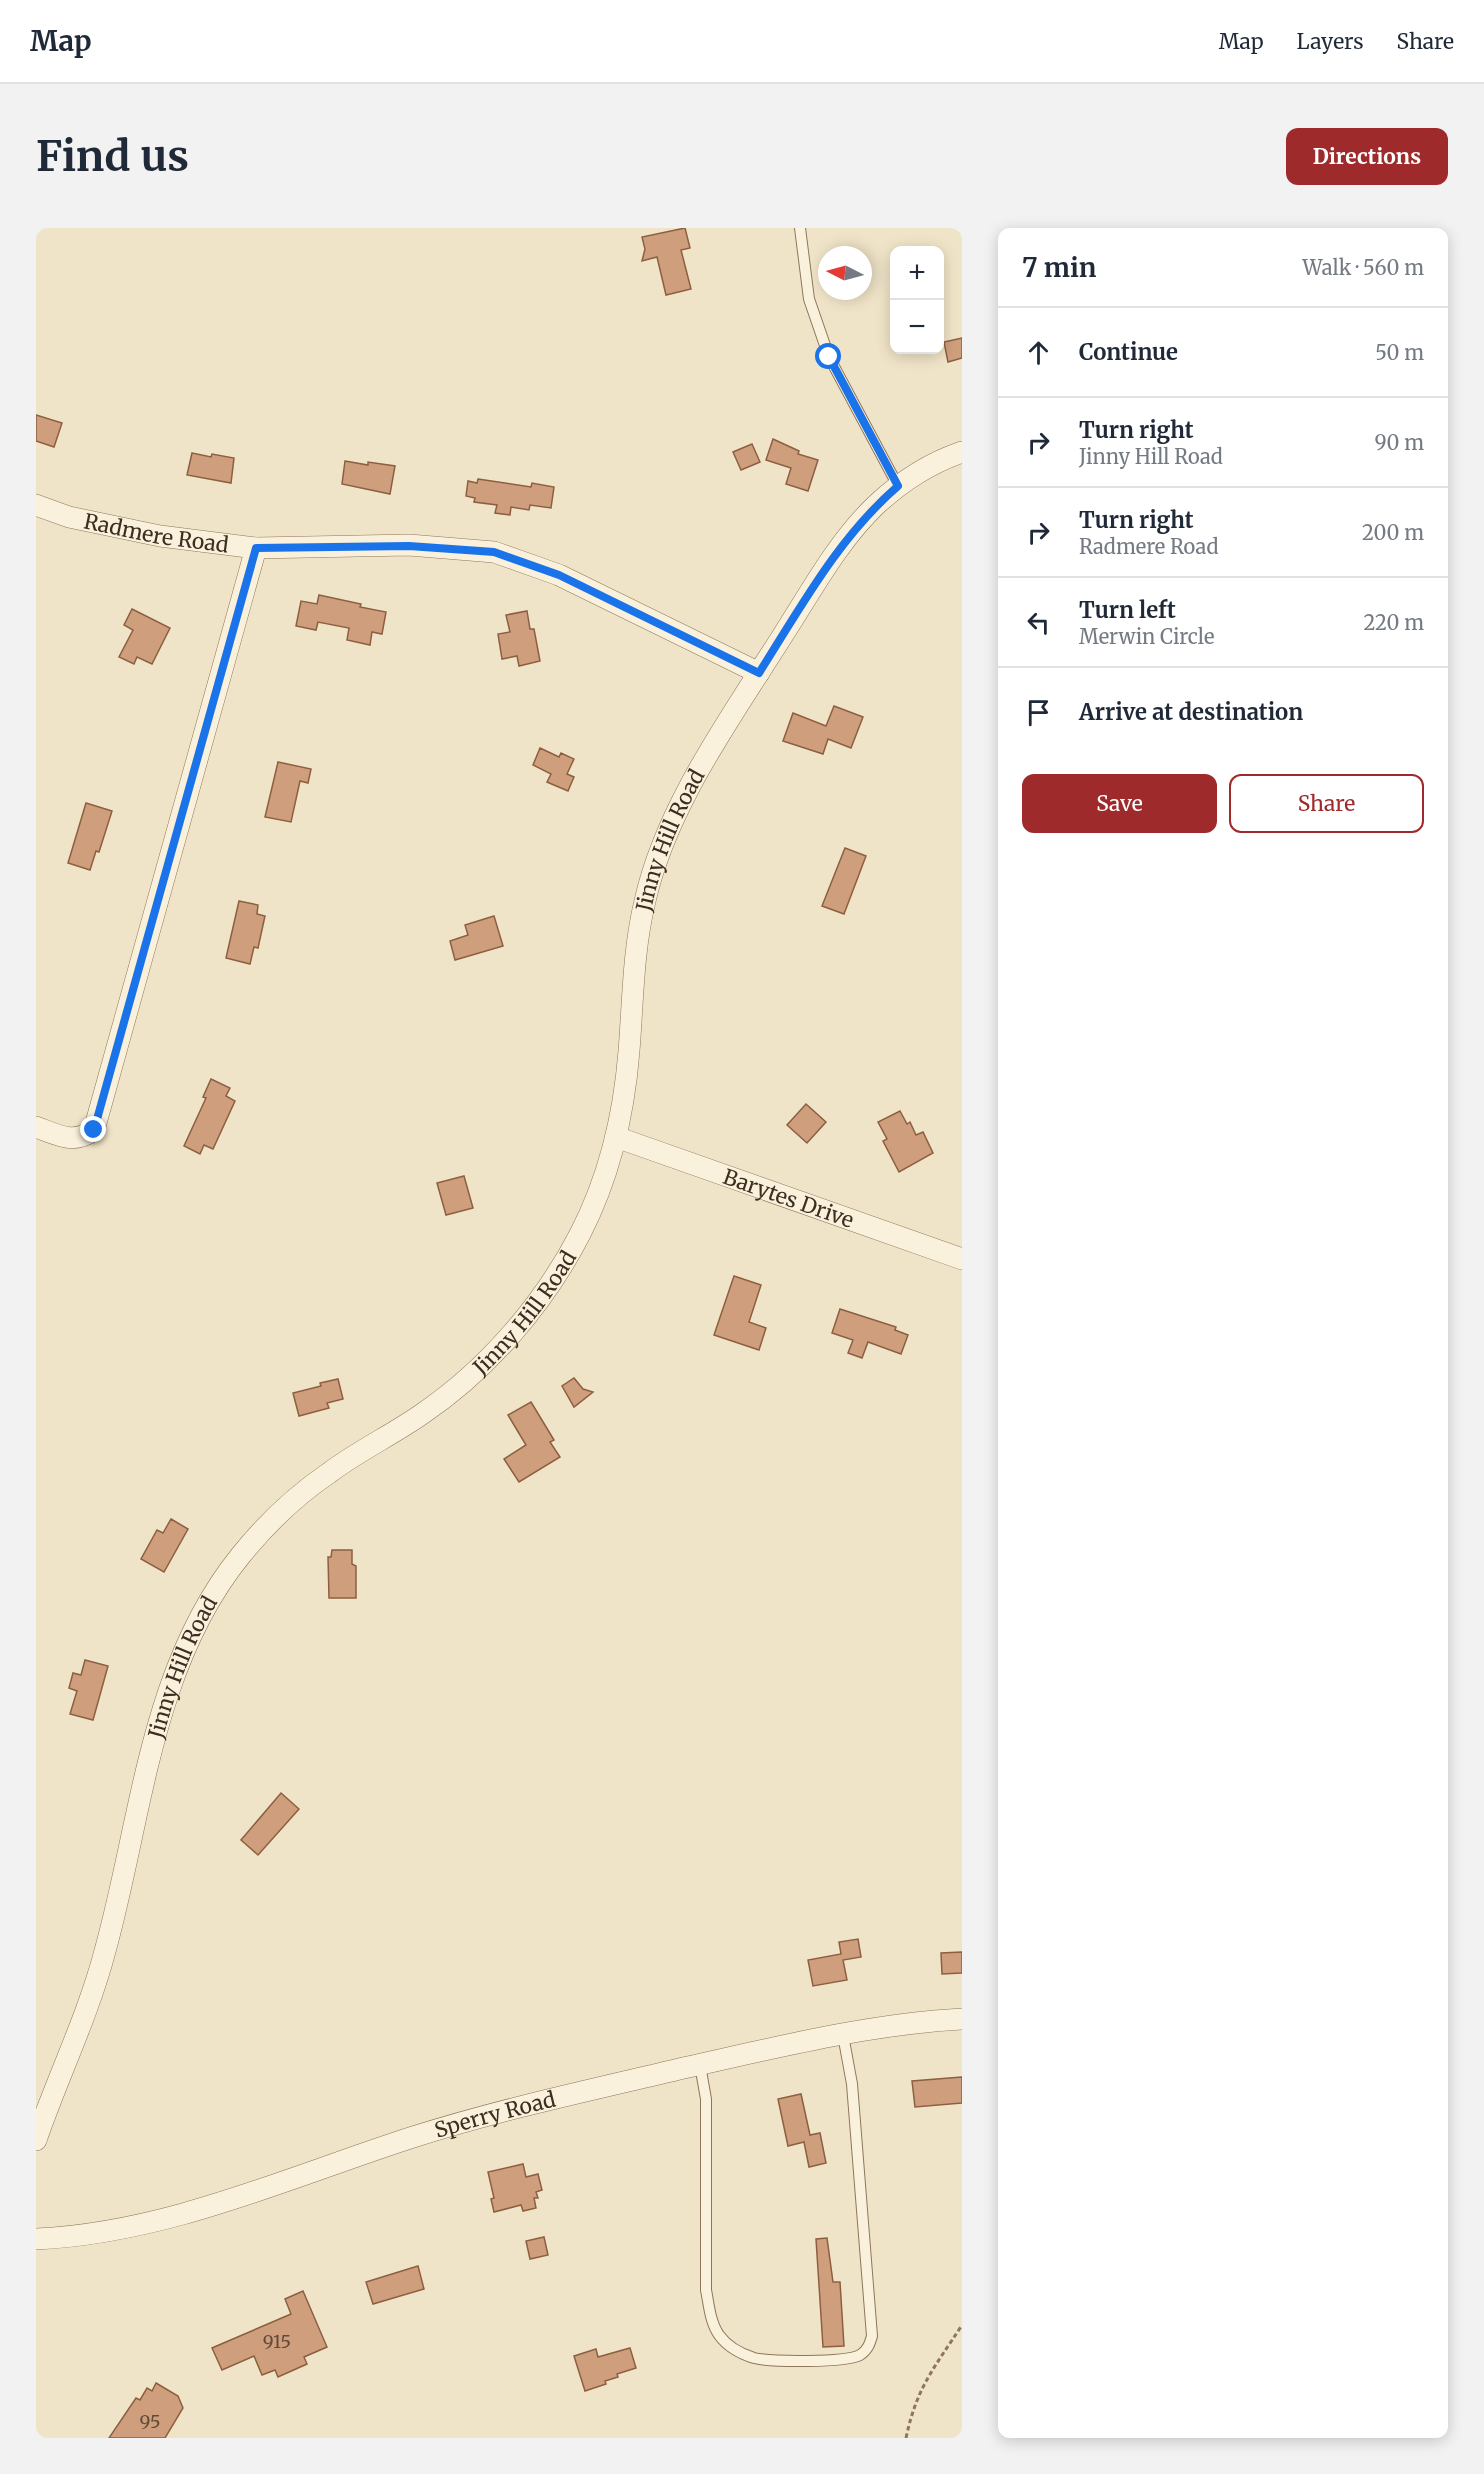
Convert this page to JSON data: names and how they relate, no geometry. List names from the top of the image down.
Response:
{
  "streets": {
    "street": [
      "Radmere Road",
      "Jinny Hill Road",
      "Barytes Drive",
      "Sperry Road"
    ]
  },
  "crossings": [
    ["Radmere Road", "Jinny Hill Road"],
    ["Jinny Hill Road", "Barytes Drive"]
  ],
  "house_numbers": ["915", "95"],
  "north": "left",
  "page": {
    "header": "Map",
    "nav": ["Map", "Layers", "Share"],
    "buttons": [
      "Directions",
      ["Save", "Share"]
    ],
    "title": "Find us",
    "heading": ["7 min", "Walk · 560 m"],
    "map_buttons": ["+", "−"],
    "list": [
      ["Continue", "50 m"],
      ["Turn right", "Jinny Hill Road", "90 m"],
      ["Turn right", "Radmere Road", "200 m"],
      ["Turn left", "Merwin Circle", "220 m"],
      "Arrive at destination"
    ]
  }
}
